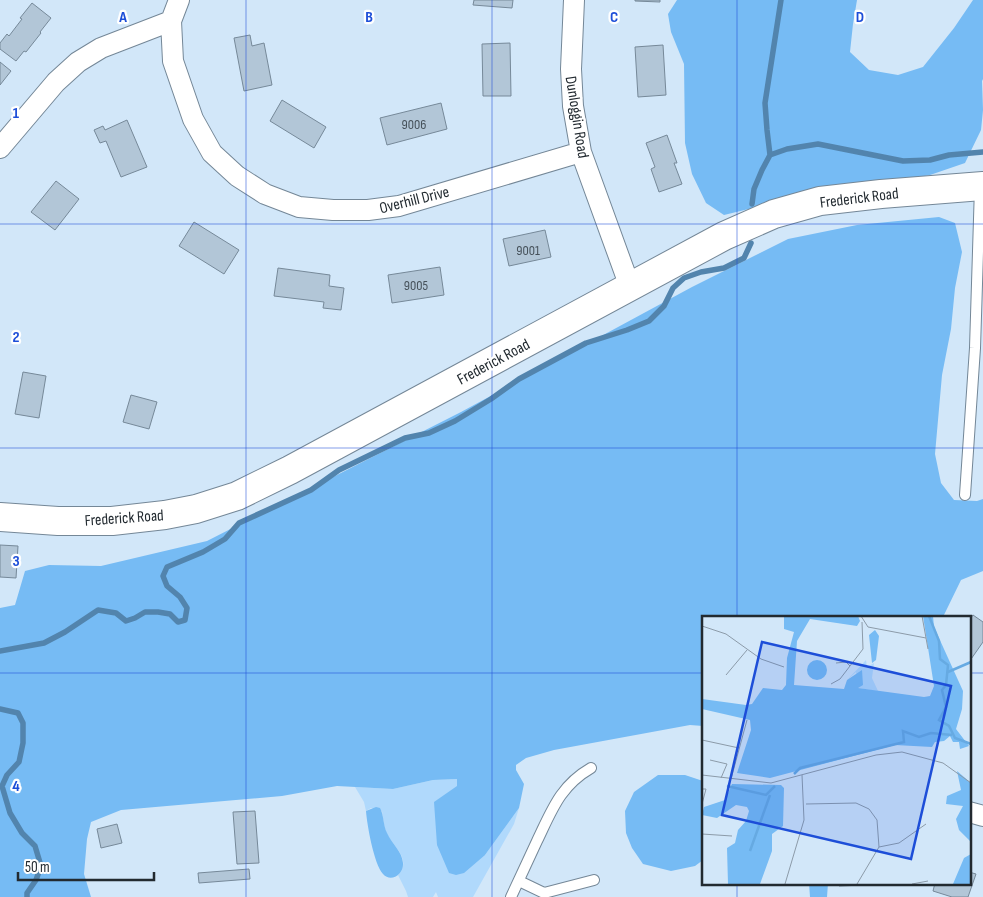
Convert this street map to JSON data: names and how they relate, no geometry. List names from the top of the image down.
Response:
{
  "streets": {
    "main road": ["Frederick Road"],
    "street": ["Dunloggin Road", "Overhill Drive"]
  },
  "crossings": [
    ["Dunloggin Road", "Frederick Road"],
    ["Dunloggin Road", "Overhill Drive"]
  ],
  "house_numbers": ["9006", "9001", "9005"],
  "scale_bar": "50 m",
  "grid": {
    "columns": [
      "A",
      "B",
      "C",
      "D"
    ],
    "rows": [
      "1",
      "2",
      "3",
      "4"
    ]
  }
}
